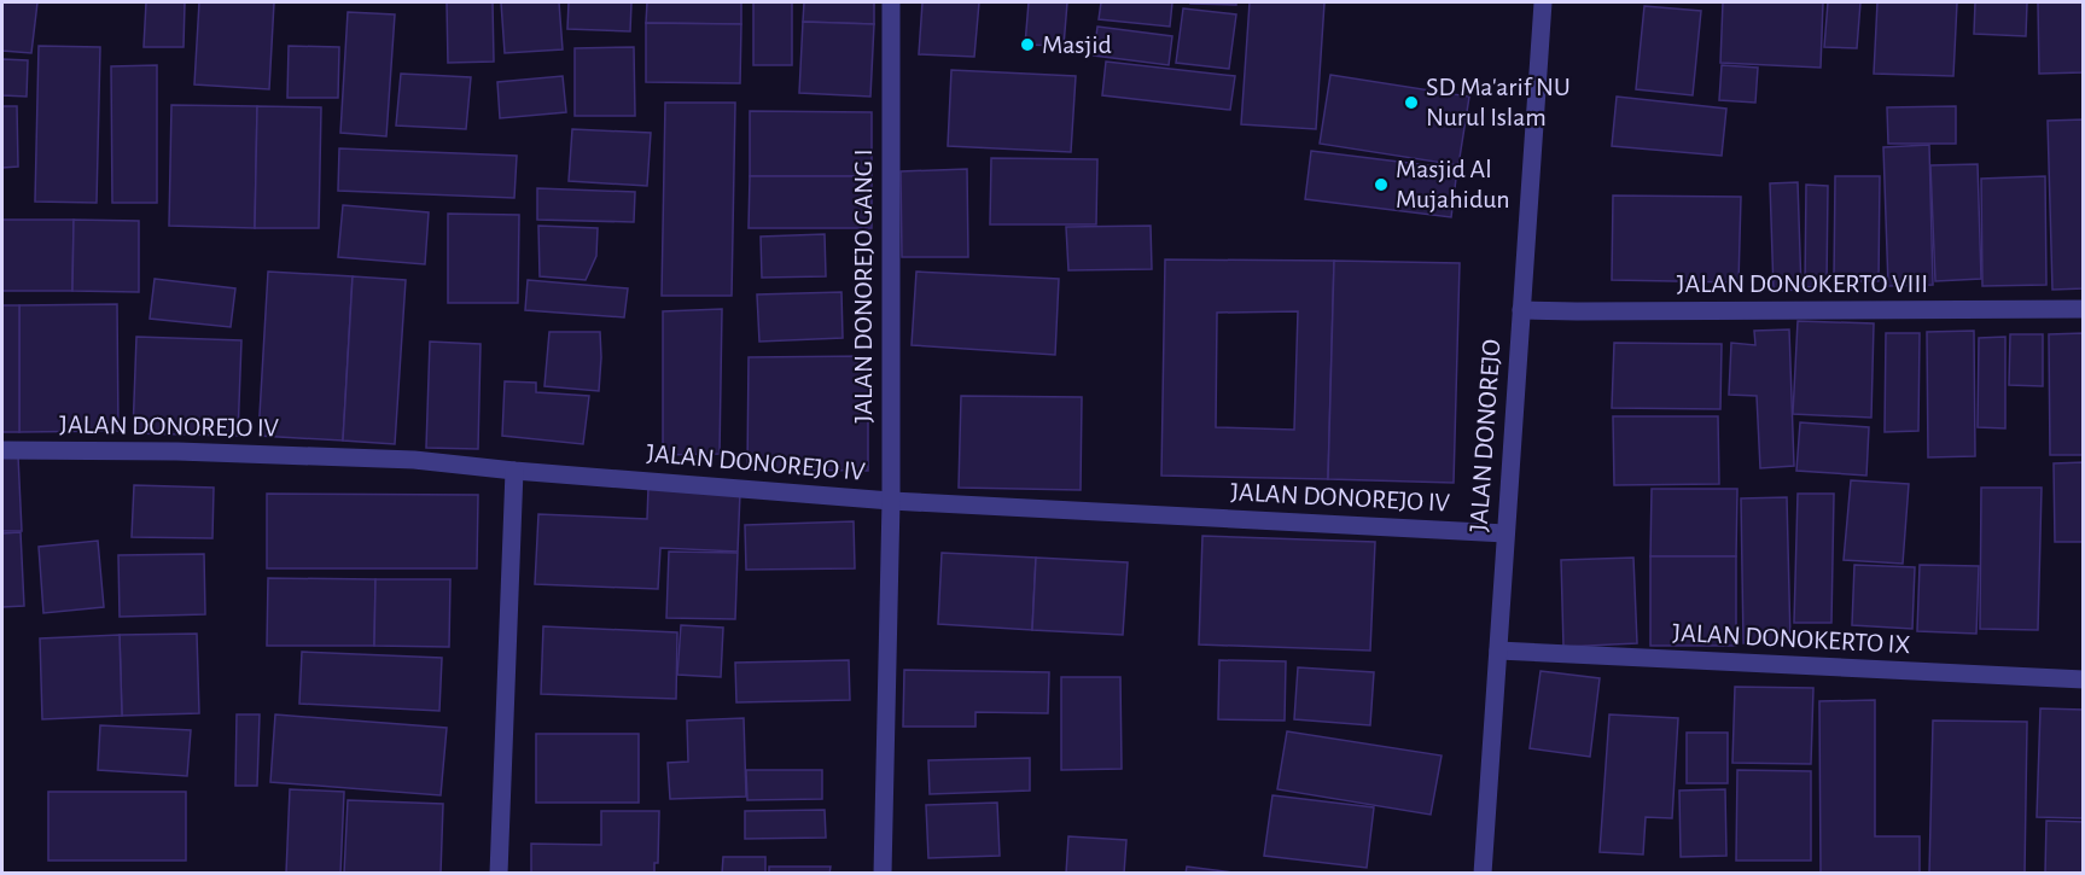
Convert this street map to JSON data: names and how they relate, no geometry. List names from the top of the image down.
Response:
{
  "streets": {
    "street": [
      "JALAN DONOKERTO VIII",
      "JALAN DONOREJO GANG I",
      "JALAN DONOREJO IV",
      "JALAN DONOREJO",
      "JALAN DONOKERTO IX"
    ]
  },
  "crossings": [
    ["JALAN DONOKERTO VIII", "JALAN DONOREJO"],
    ["JALAN DONOREJO GANG I", "JALAN DONOREJO IV"],
    ["JALAN DONOREJO IV", "JALAN DONOREJO"],
    ["JALAN DONOREJO", "JALAN DONOKERTO IX"]
  ],
  "places": ["Masjid", "SD Ma'arif NU Nurul Islam", "Masjid Al Mujahidun"]
}
